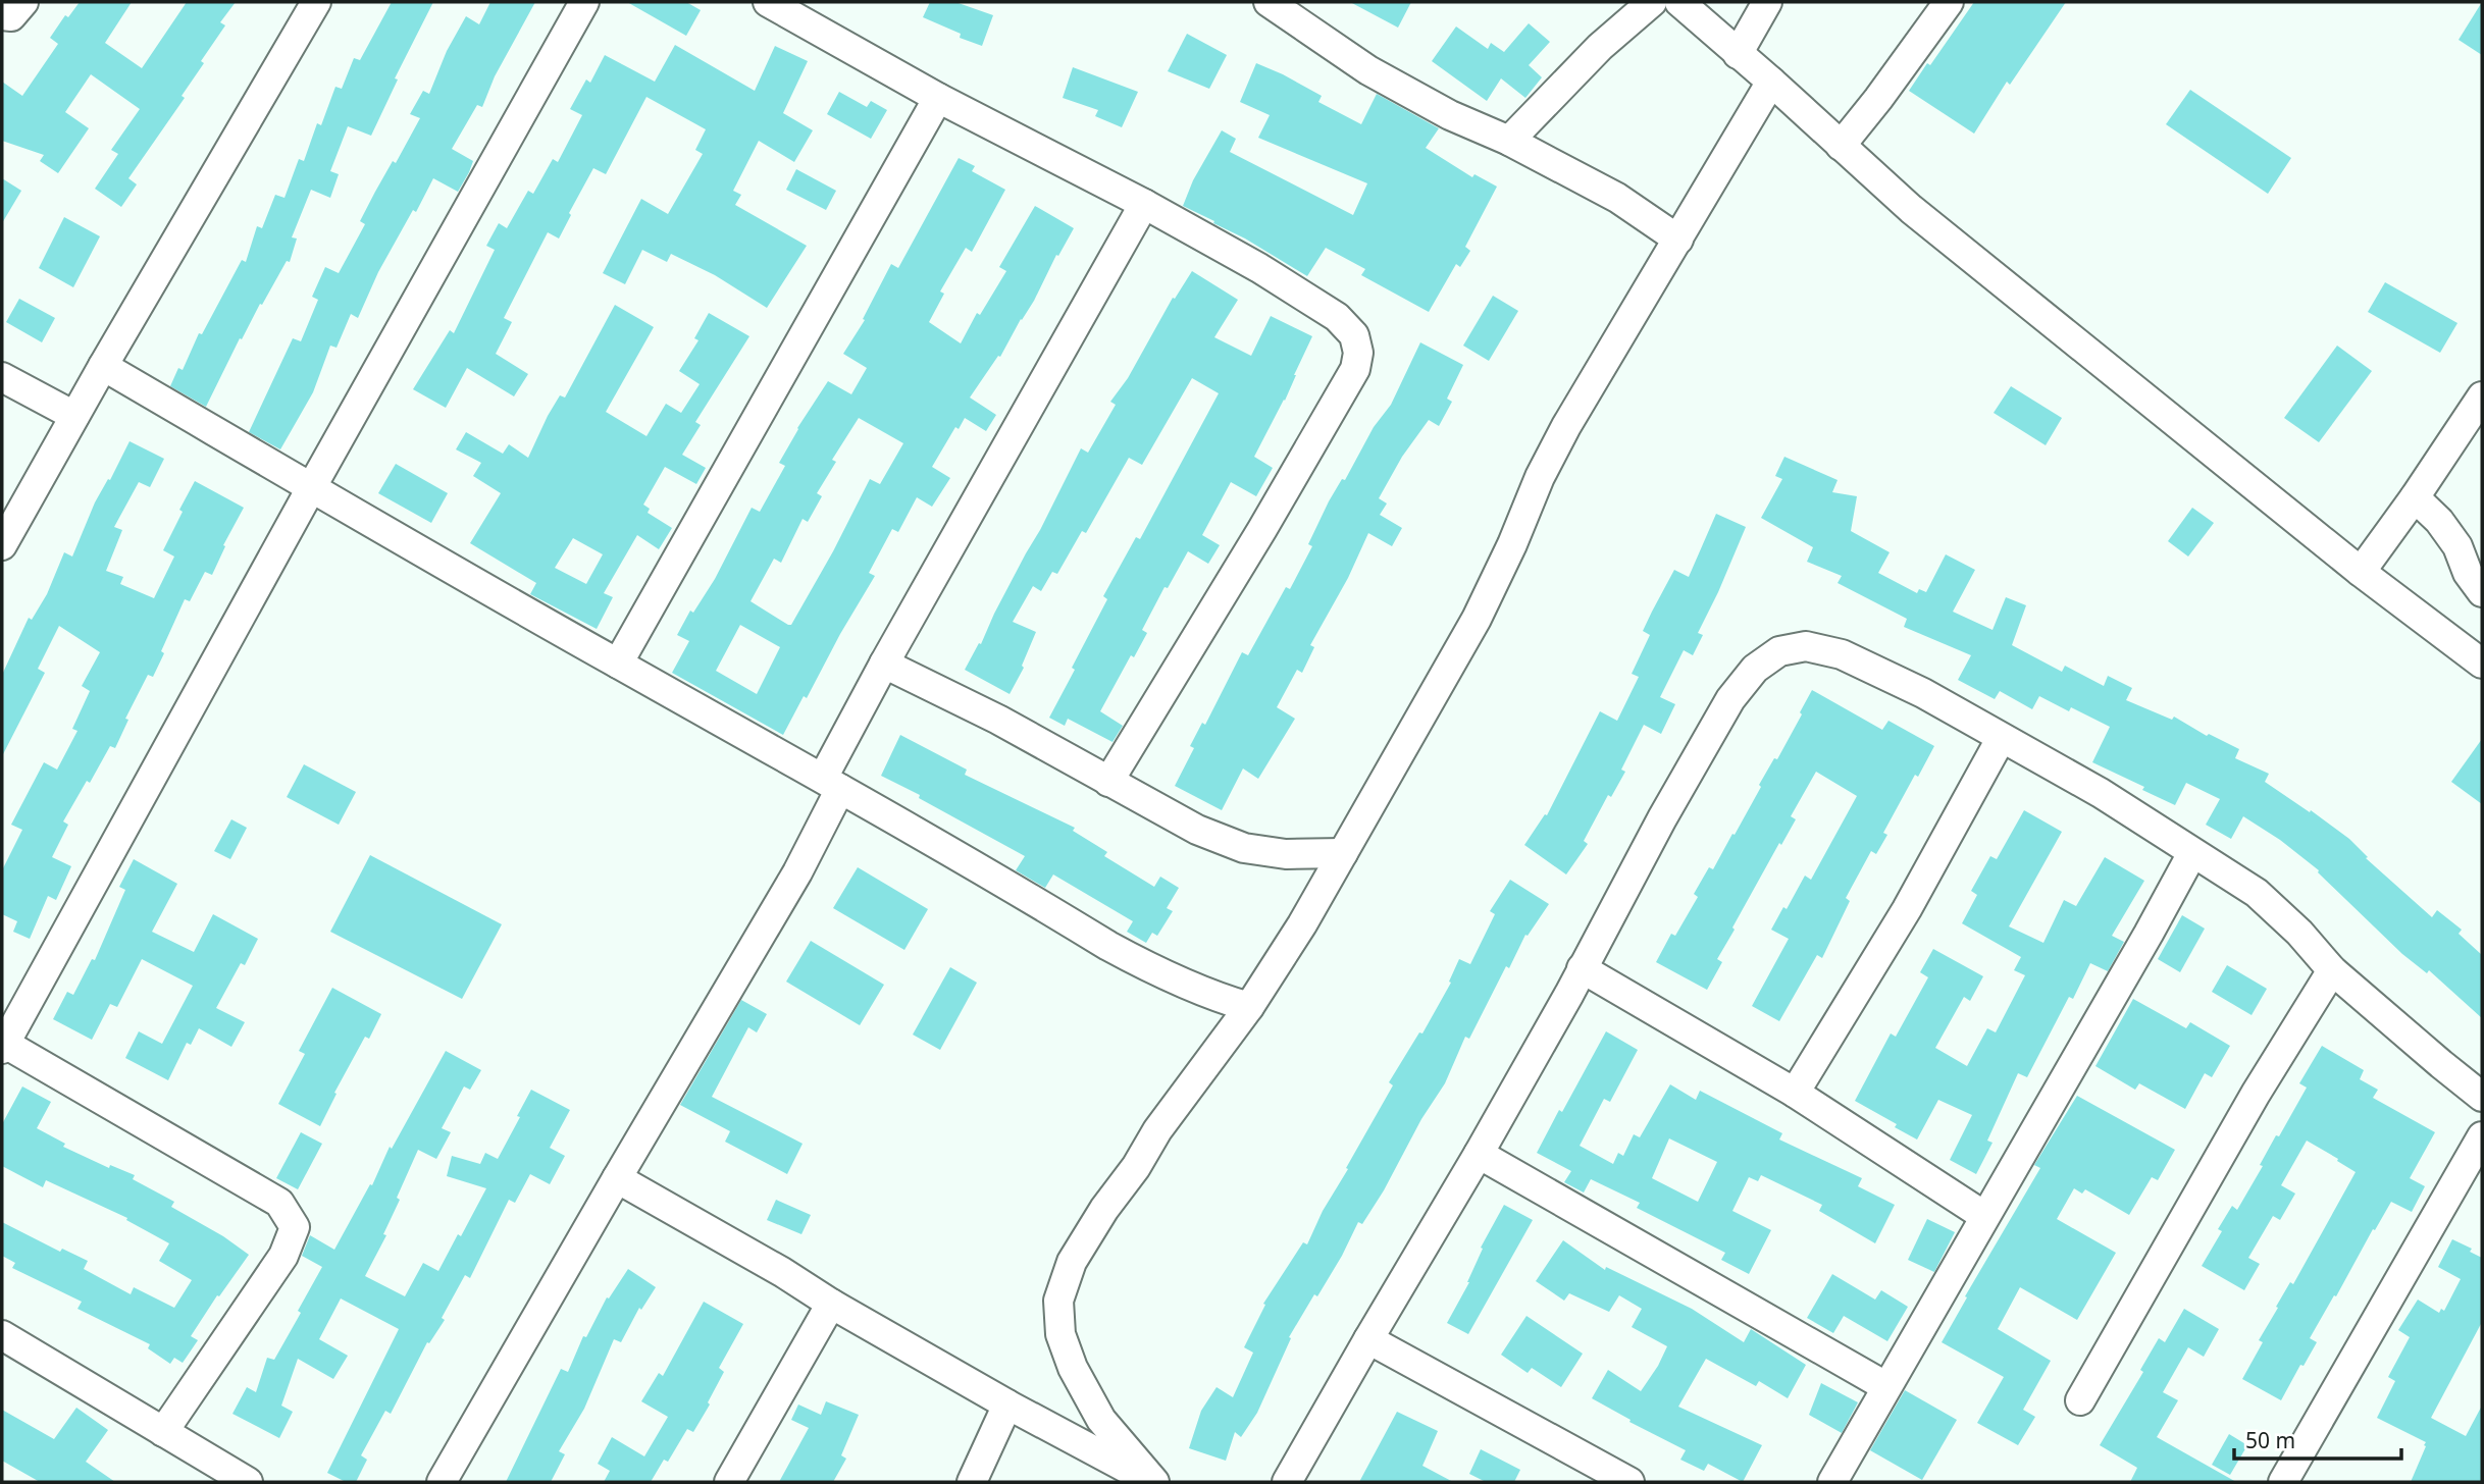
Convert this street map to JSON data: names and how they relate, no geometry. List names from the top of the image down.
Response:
{
  "scale_bar": "50 m"
}
